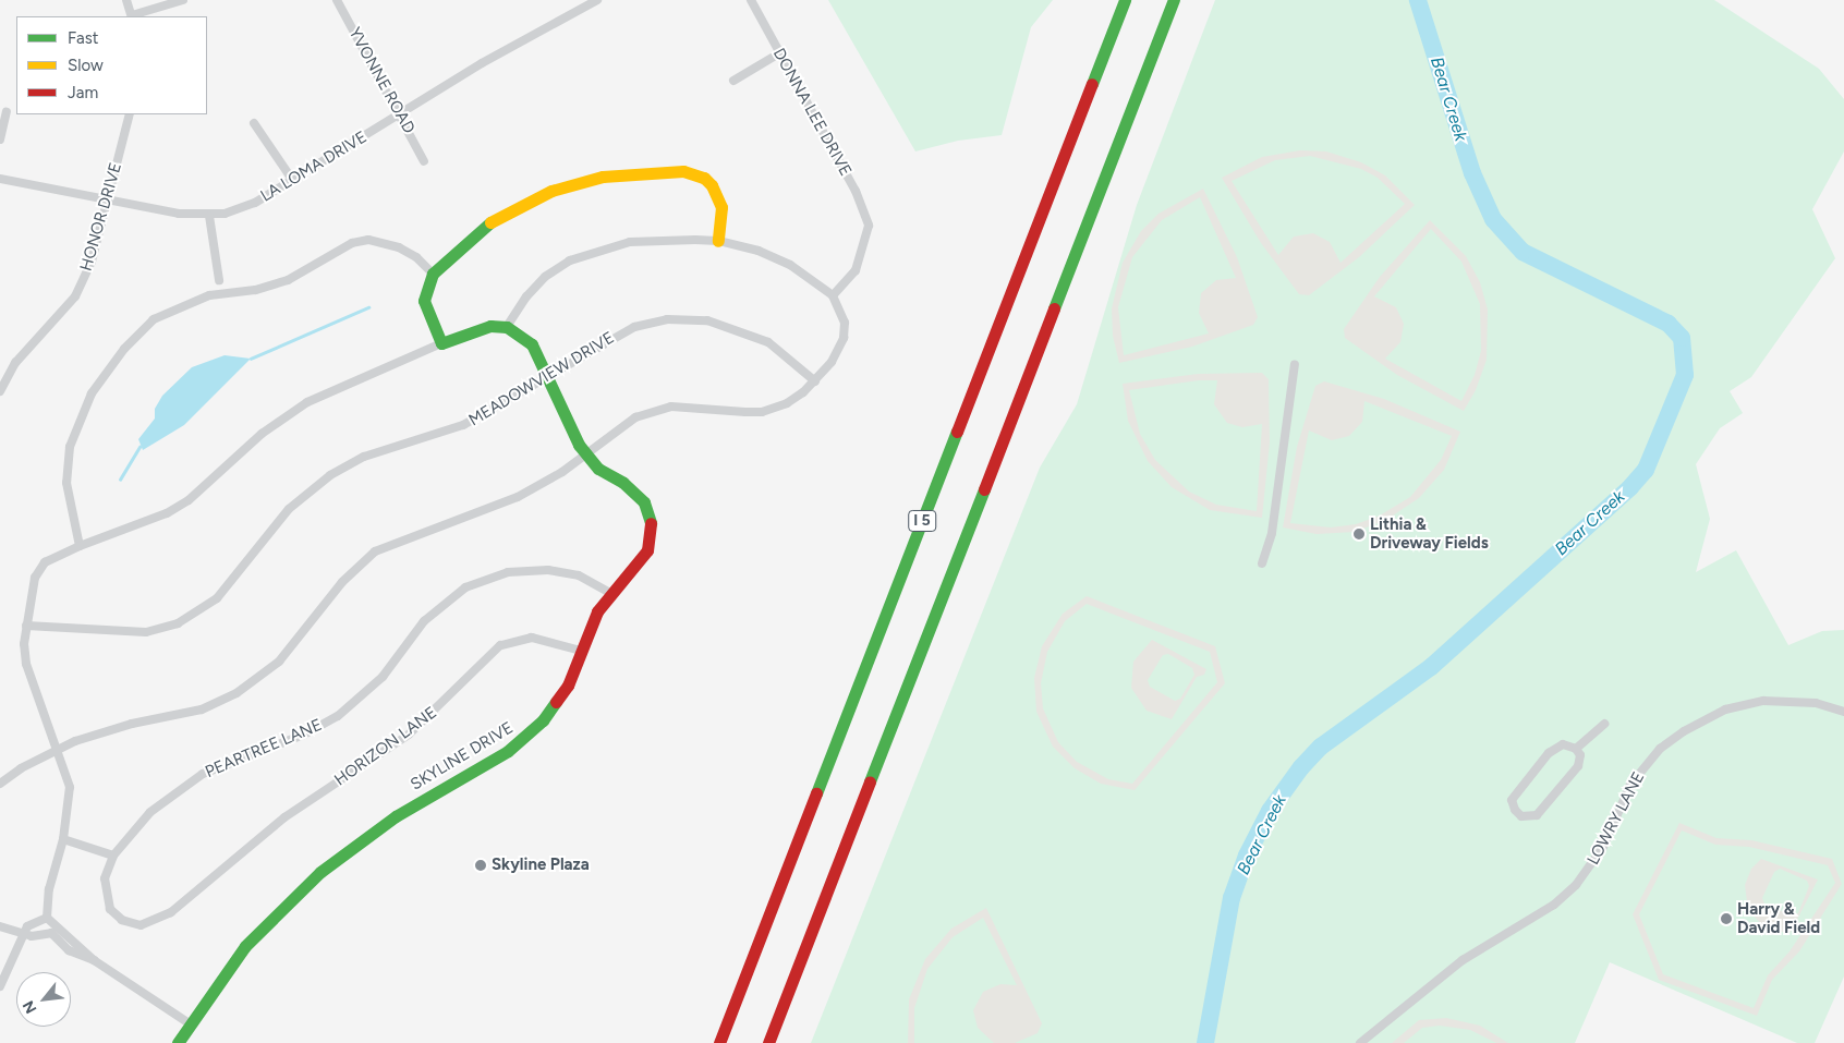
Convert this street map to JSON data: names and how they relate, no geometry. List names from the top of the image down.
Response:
{
  "streets": {
    "main road": ["I 5", "SKYLINE DRIVE"],
    "street": [
      "YVONNE ROAD",
      "DONNA LEE DRIVE",
      "LA LOMA DRIVE",
      "HONOR DRIVE",
      "MEADOWVIEW DRIVE",
      "HORIZON LANE",
      "PEARTREE LANE",
      "LOWRY LANE"
    ]
  },
  "crossings": [
    ["YVONNE ROAD", "LA LOMA DRIVE"],
    ["LA LOMA DRIVE", "HONOR DRIVE"],
    ["MEADOWVIEW DRIVE", "SKYLINE DRIVE"],
    ["HORIZON LANE", "PEARTREE LANE"],
    ["HORIZON LANE", "SKYLINE DRIVE"],
    ["PEARTREE LANE", "SKYLINE DRIVE"]
  ],
  "water": ["Bear Creek"],
  "places": ["Lithia & Driveway Fields", "Skyline Plaza", "Harry & David Field"],
  "legend": ["Fast", "Slow", "Jam"],
  "north": "bottom left"
}
